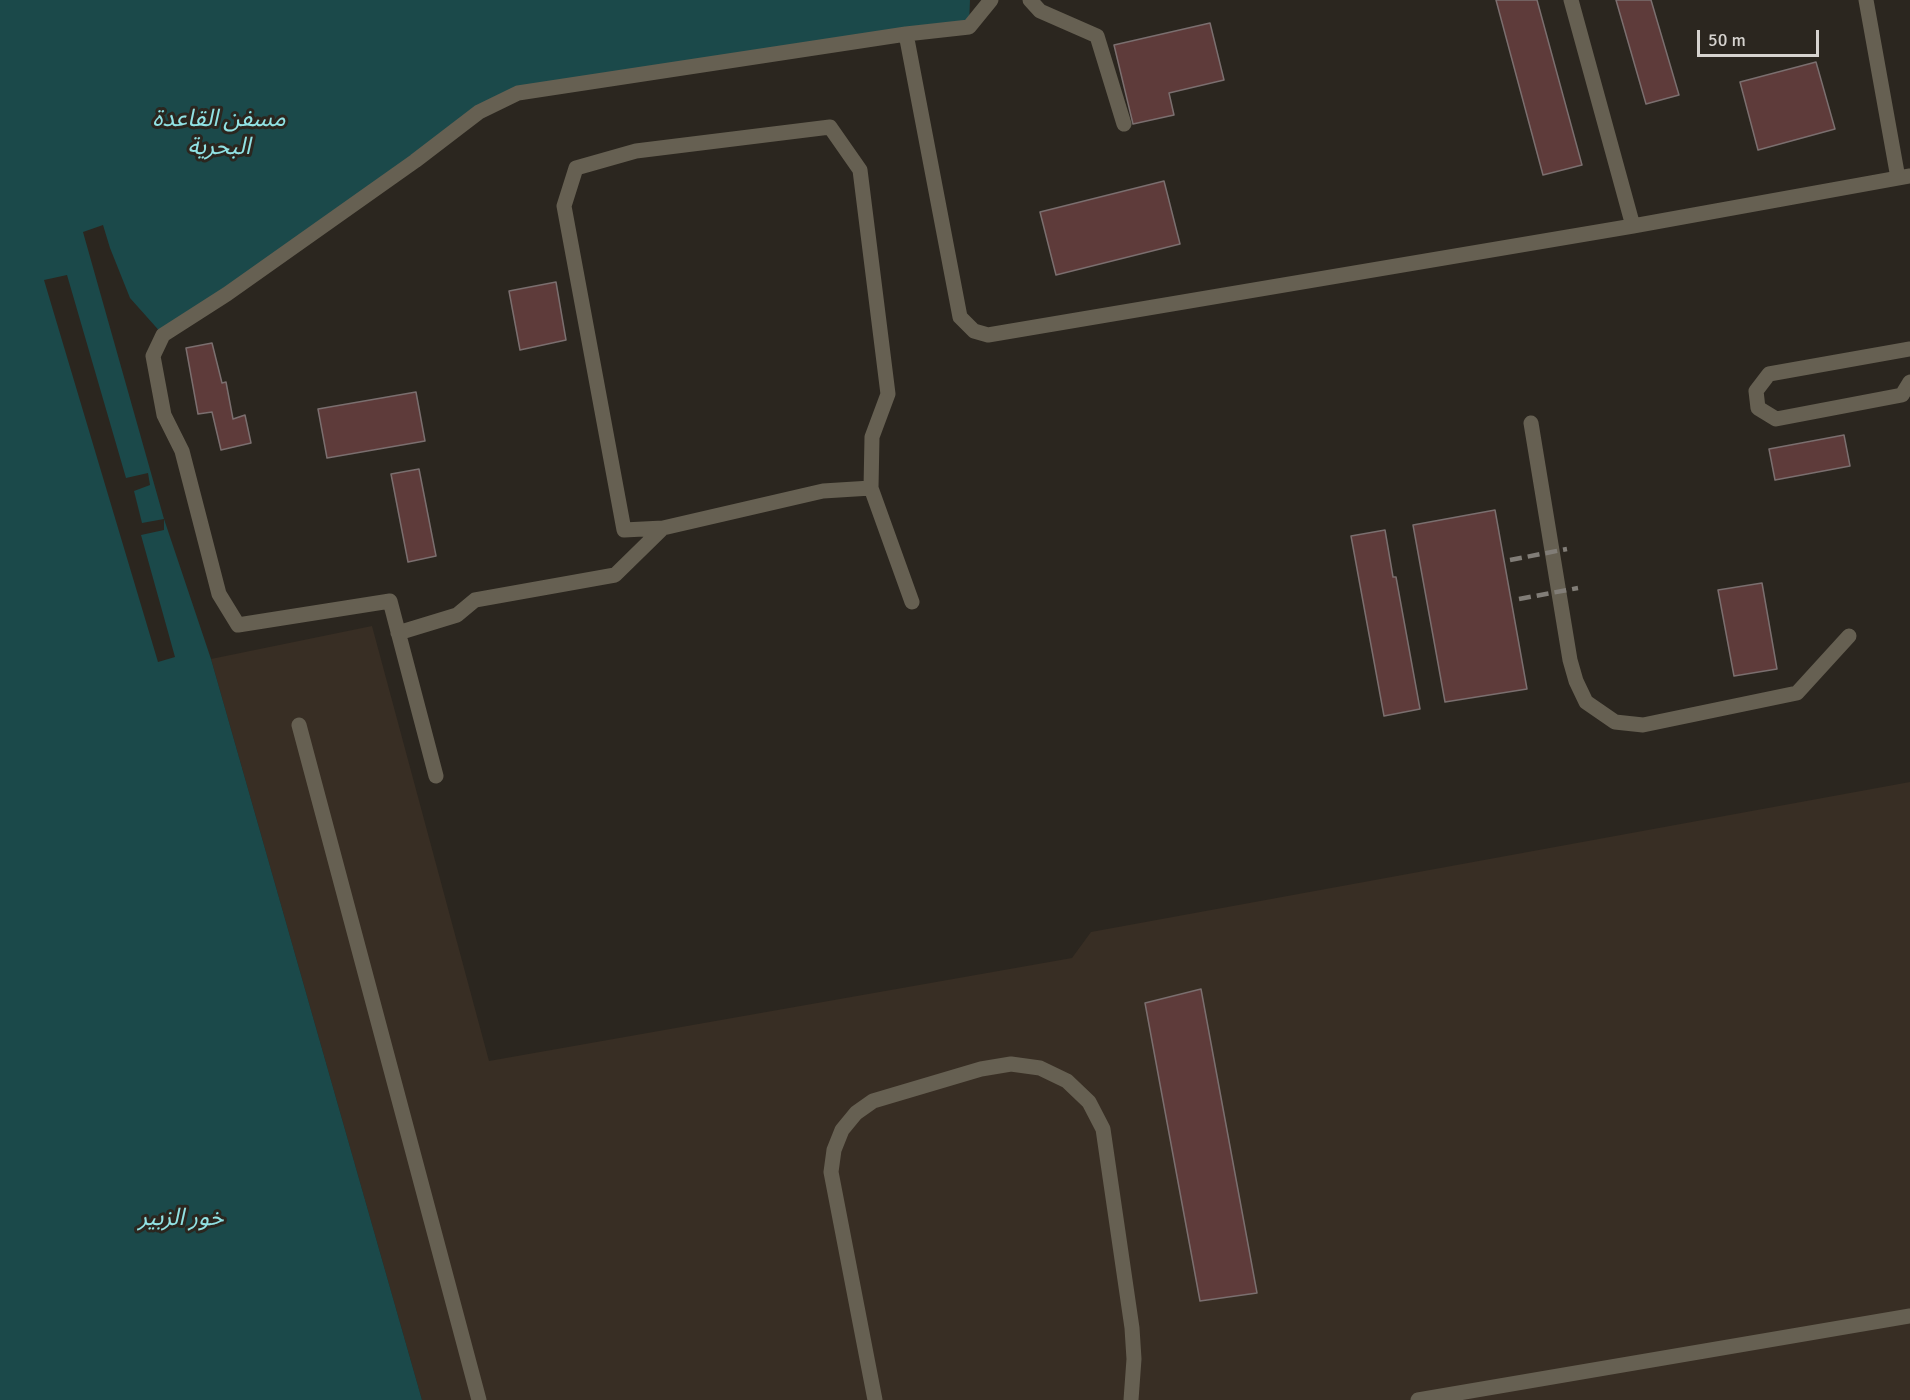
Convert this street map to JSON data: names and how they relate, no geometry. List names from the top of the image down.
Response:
{
  "water": ["مسفن القاعدة البحرية", "خور الزبير"],
  "scale_bar": "50 m"
}
